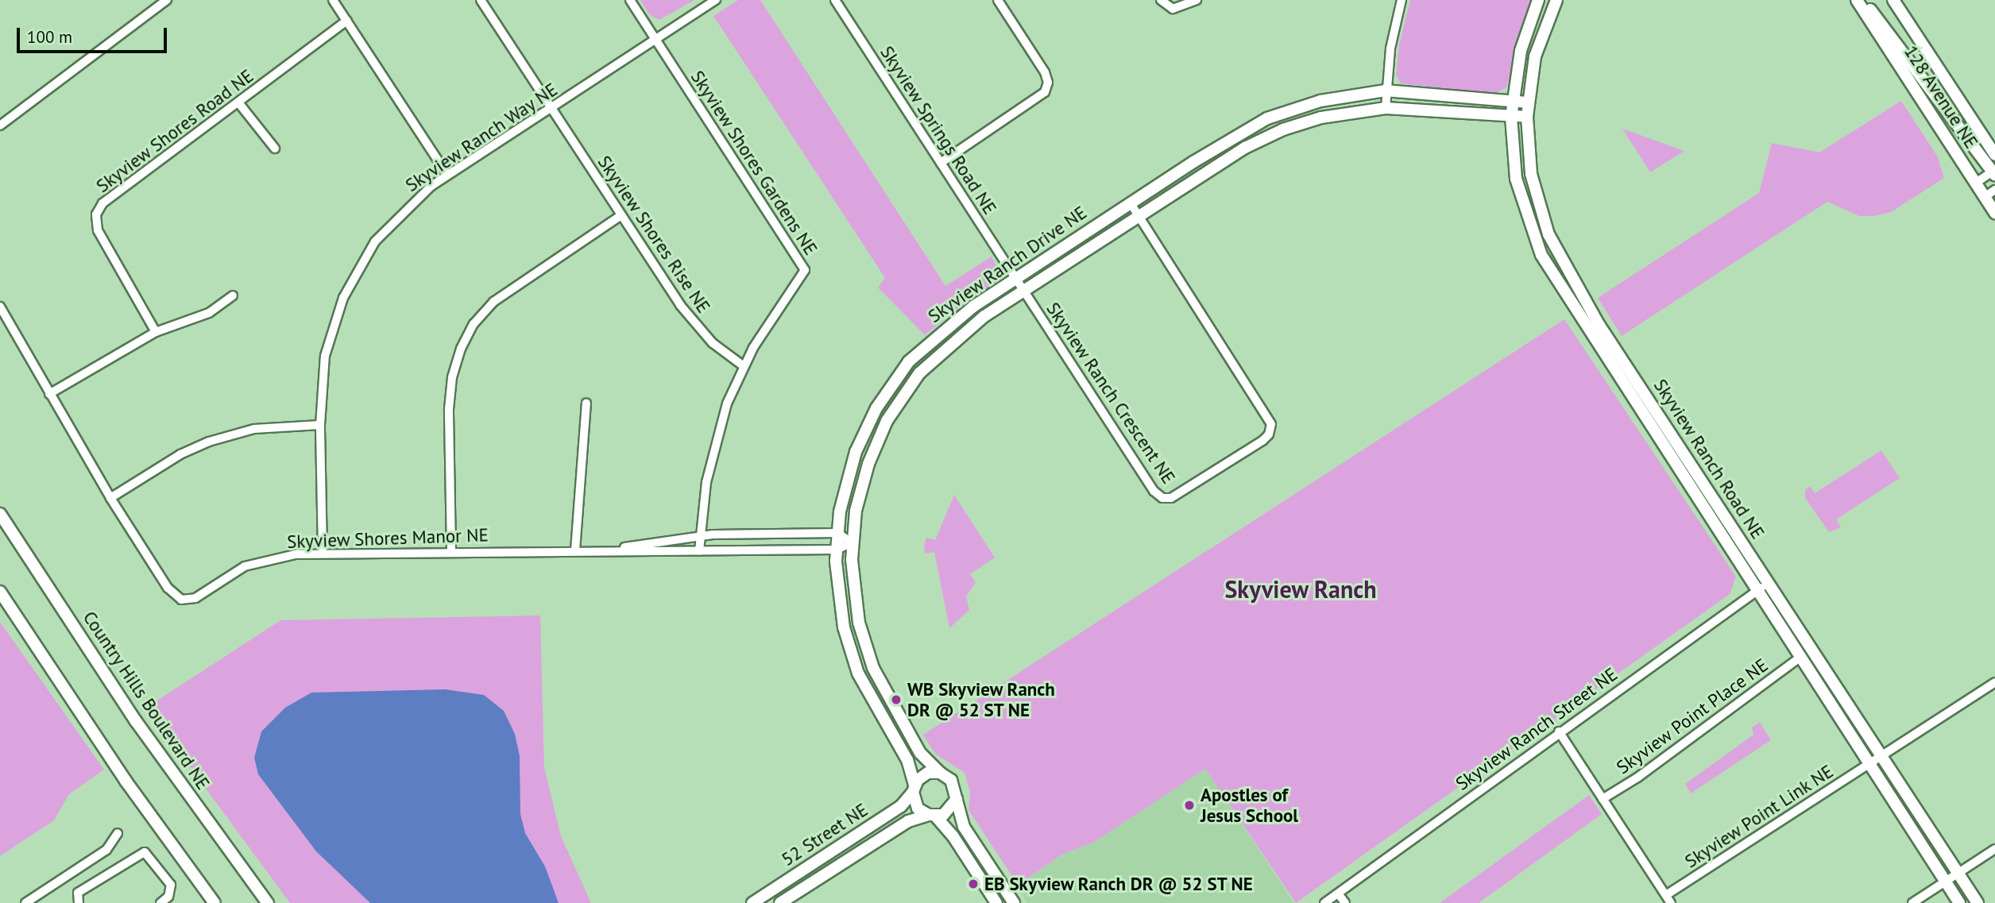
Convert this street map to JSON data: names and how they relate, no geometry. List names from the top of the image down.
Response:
{
  "streets": {
    "street": [
      "128 Avenue NE",
      "Skyview Springs Road NE",
      "Skyview Shores Road NE",
      "Skyview Ranch Way NE",
      "Skyview Shores Gardens NE",
      "Skyview Shores Rise NE",
      "Skyview Ranch Drive NE",
      "Skyview Ranch Crescent NE",
      "Skyview Ranch Road NE",
      "Skyview Shores Manor NE",
      "Country Hills Boulevard NE",
      "Skyview Point Place NE",
      "Skyview Ranch Street NE",
      "Skyview Point Link NE",
      "52 Street NE"
    ]
  },
  "crossings": [
    ["Skyview Springs Road NE", "Skyview Ranch Drive NE"],
    ["Skyview Springs Road NE", "Skyview Ranch Crescent NE"],
    ["Skyview Ranch Way NE", "Skyview Shores Gardens NE"],
    ["Skyview Ranch Way NE", "Skyview Shores Rise NE"],
    ["Skyview Ranch Way NE", "Skyview Shores Manor NE"],
    ["Skyview Shores Gardens NE", "Skyview Shores Rise NE"],
    ["Skyview Shores Gardens NE", "Skyview Shores Manor NE"],
    ["Skyview Ranch Drive NE", "Skyview Ranch Crescent NE"],
    ["Skyview Ranch Drive NE", "Skyview Ranch Road NE"],
    ["Skyview Ranch Drive NE", "Skyview Shores Manor NE"],
    ["Skyview Ranch Drive NE", "52 Street NE"],
    ["Skyview Ranch Road NE", "Skyview Point Place NE"],
    ["Skyview Ranch Road NE", "Skyview Ranch Street NE"],
    ["Skyview Ranch Road NE", "Skyview Point Link NE"]
  ],
  "districts": ["Skyview Ranch"],
  "places": ["WB Skyview Ranch DR @ 52 ST NE", "Apostles of Jesus School", "EB Skyview Ranch DR @ 52 ST NE"],
  "scale_bar": "100 m"
}
